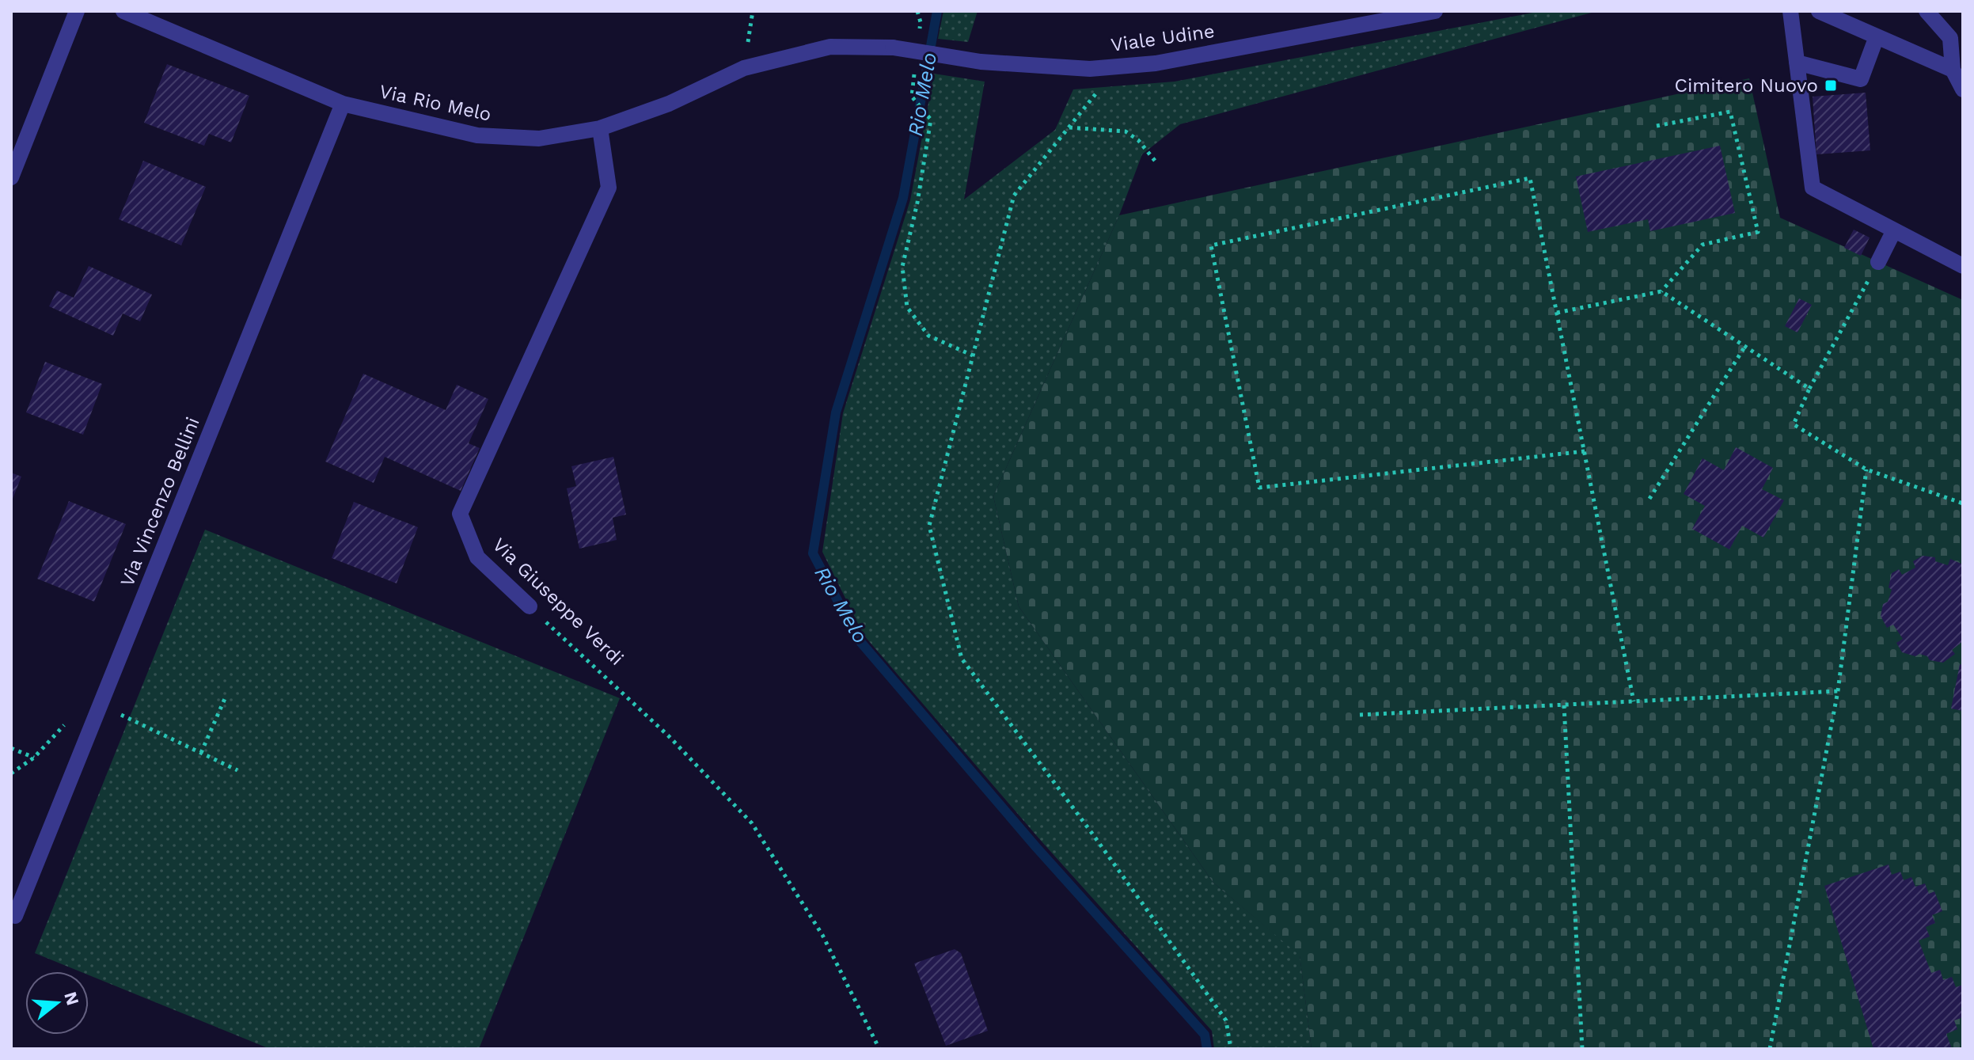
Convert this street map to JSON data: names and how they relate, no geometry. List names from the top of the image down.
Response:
{
  "streets": {
    "street": [
      "Viale Udine",
      "Via Rio Melo",
      "Via Vincenzo Bellini",
      "Via Giuseppe Verdi"
    ]
  },
  "crossings": [
    ["Viale Udine", "Via Rio Melo"],
    ["Via Rio Melo", "Via Vincenzo Bellini"],
    ["Via Rio Melo", "Via Giuseppe Verdi"]
  ],
  "water": ["Rio Melo"],
  "places": {
    "transit": ["Cimitero Nuovo"]
  },
  "north": "right"
}
